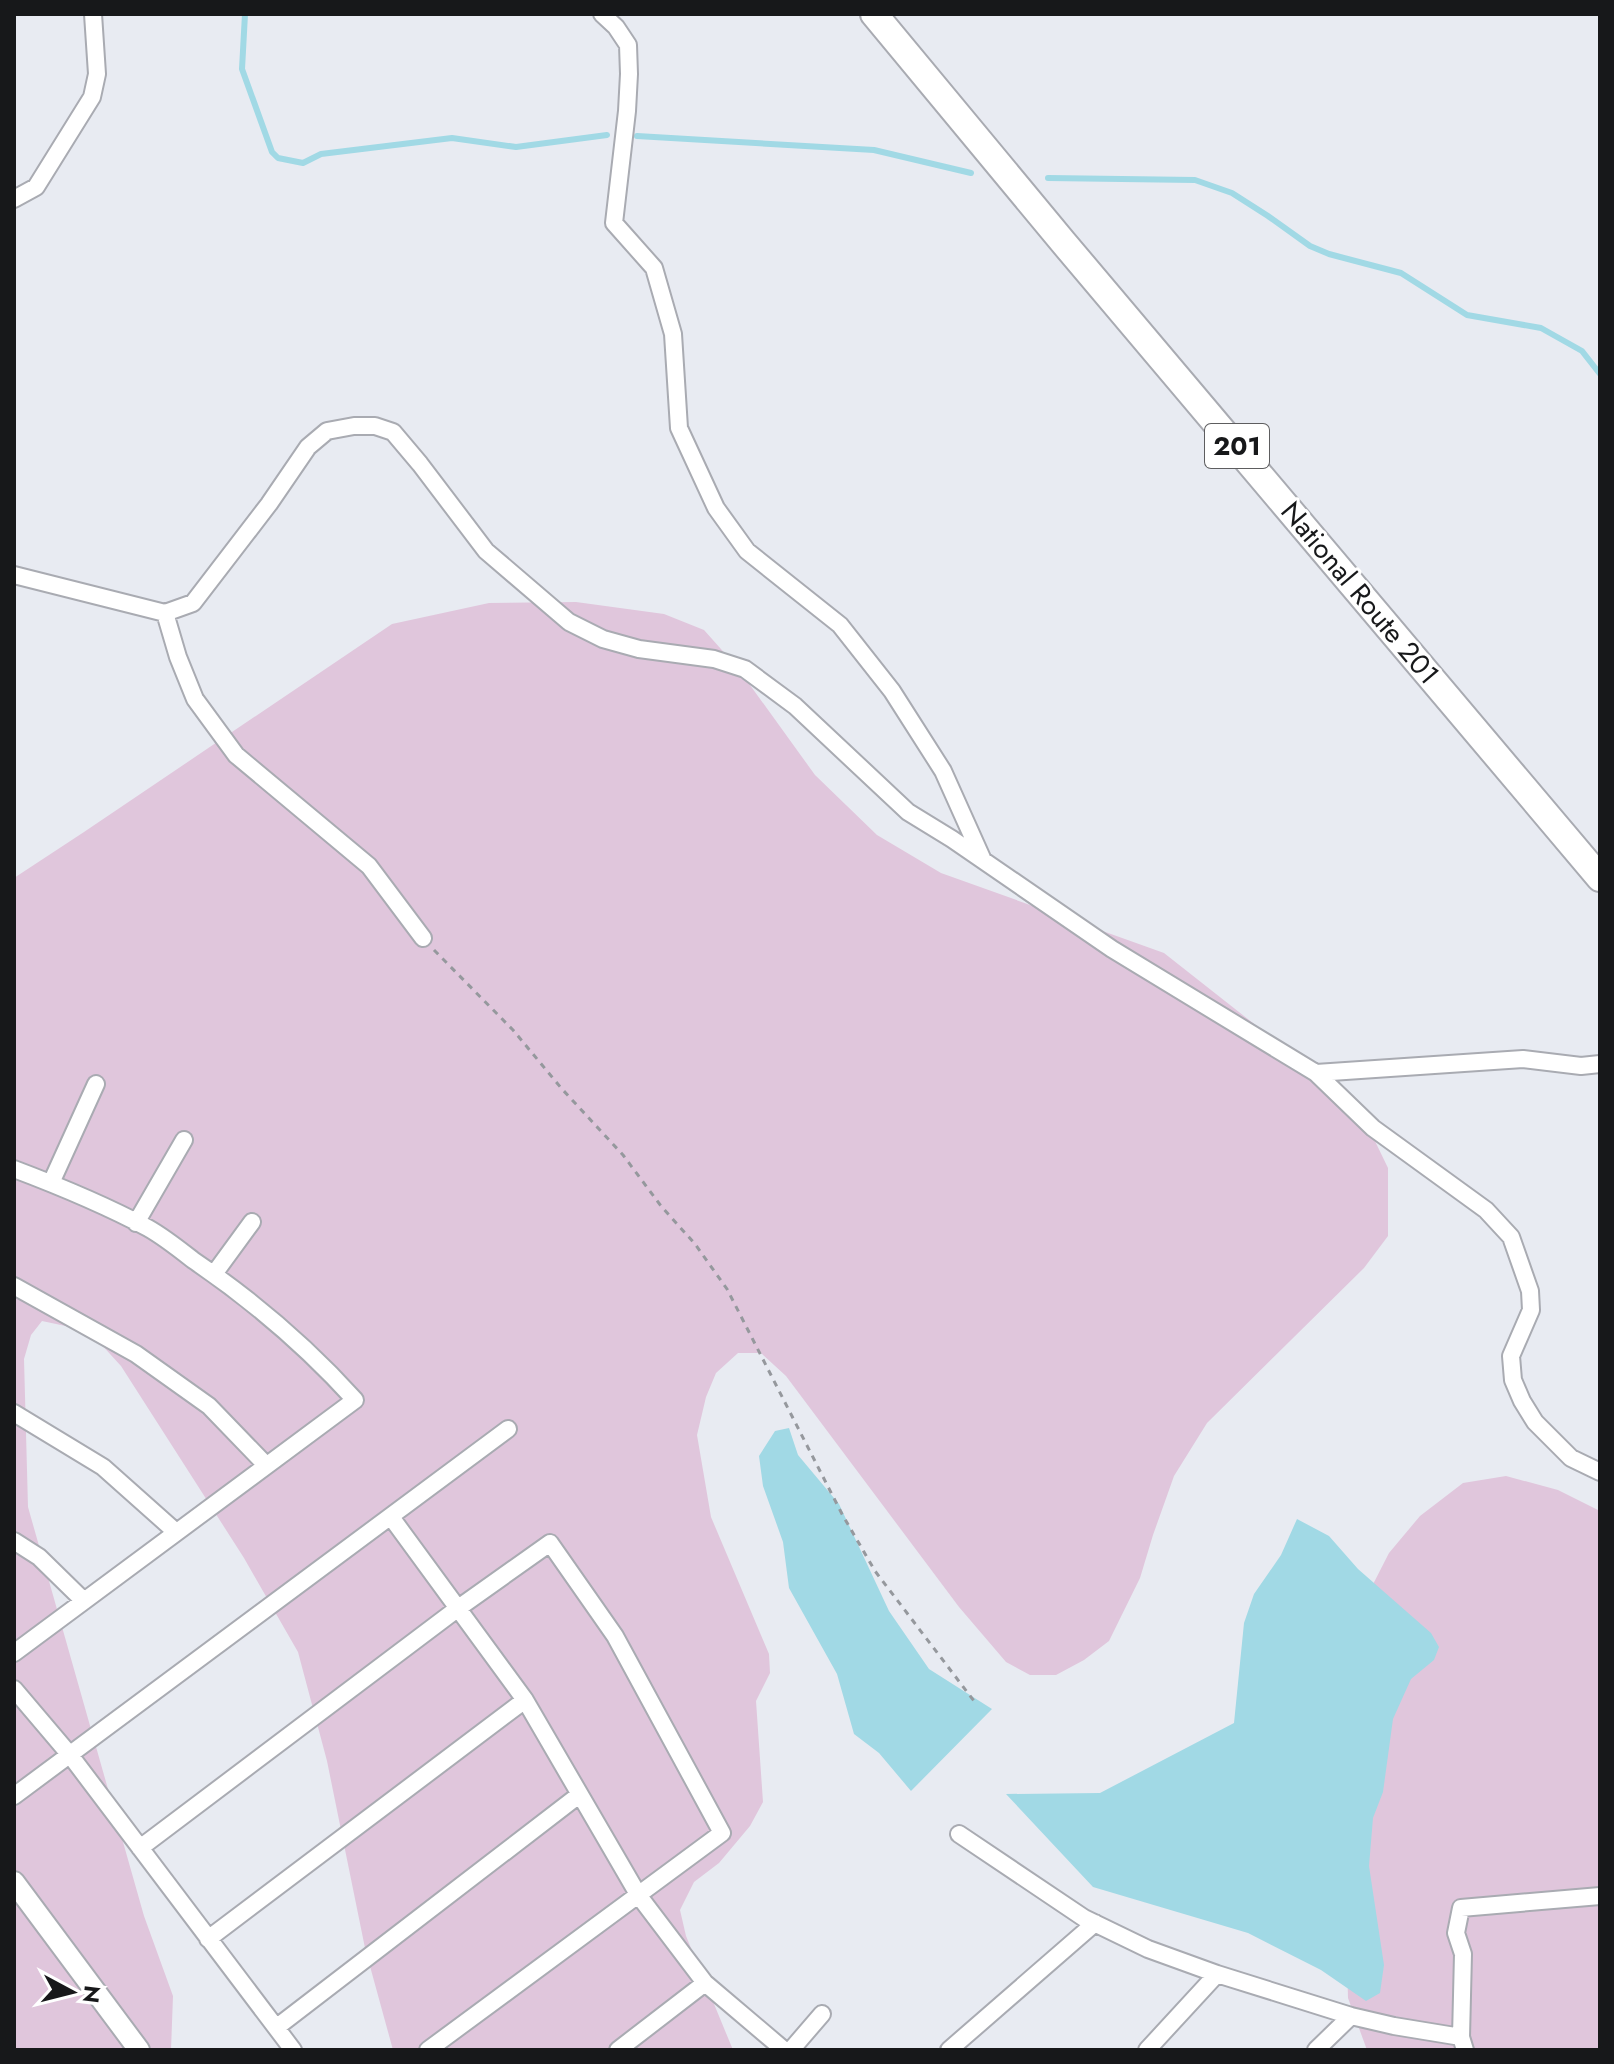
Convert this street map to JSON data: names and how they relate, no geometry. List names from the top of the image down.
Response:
{
  "streets": {
    "highway": ["201", "National Route 201"]
  },
  "north": "right"
}
